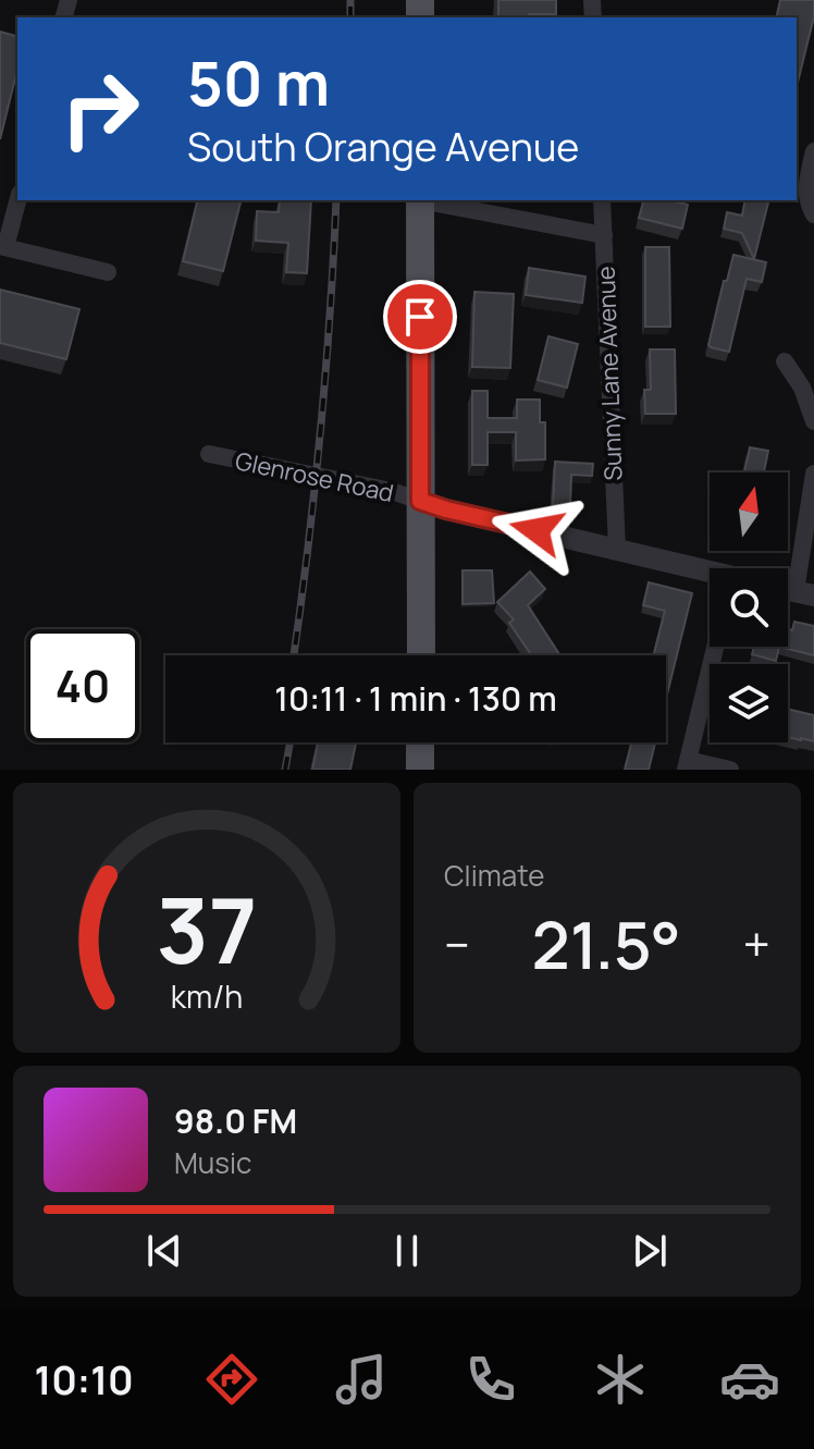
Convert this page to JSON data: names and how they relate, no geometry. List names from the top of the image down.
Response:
{
  "streets": {
    "street": ["Sunny Lane Avenue", "Glenrose Road"]
  },
  "north": "top",
  "page": {
    "turn": ["50 m", "South Orange Avenue"],
    "limit": "40",
    "trip": "10:11 · 1 min · 130 m",
    "tile": "Climate",
    "heat": ["−", "21.5°", "+"],
    "song": ["98.0 FM", "Music"],
    "tabs": "10:10",
    "gauge": ["37", "km/h"]
  }
}
